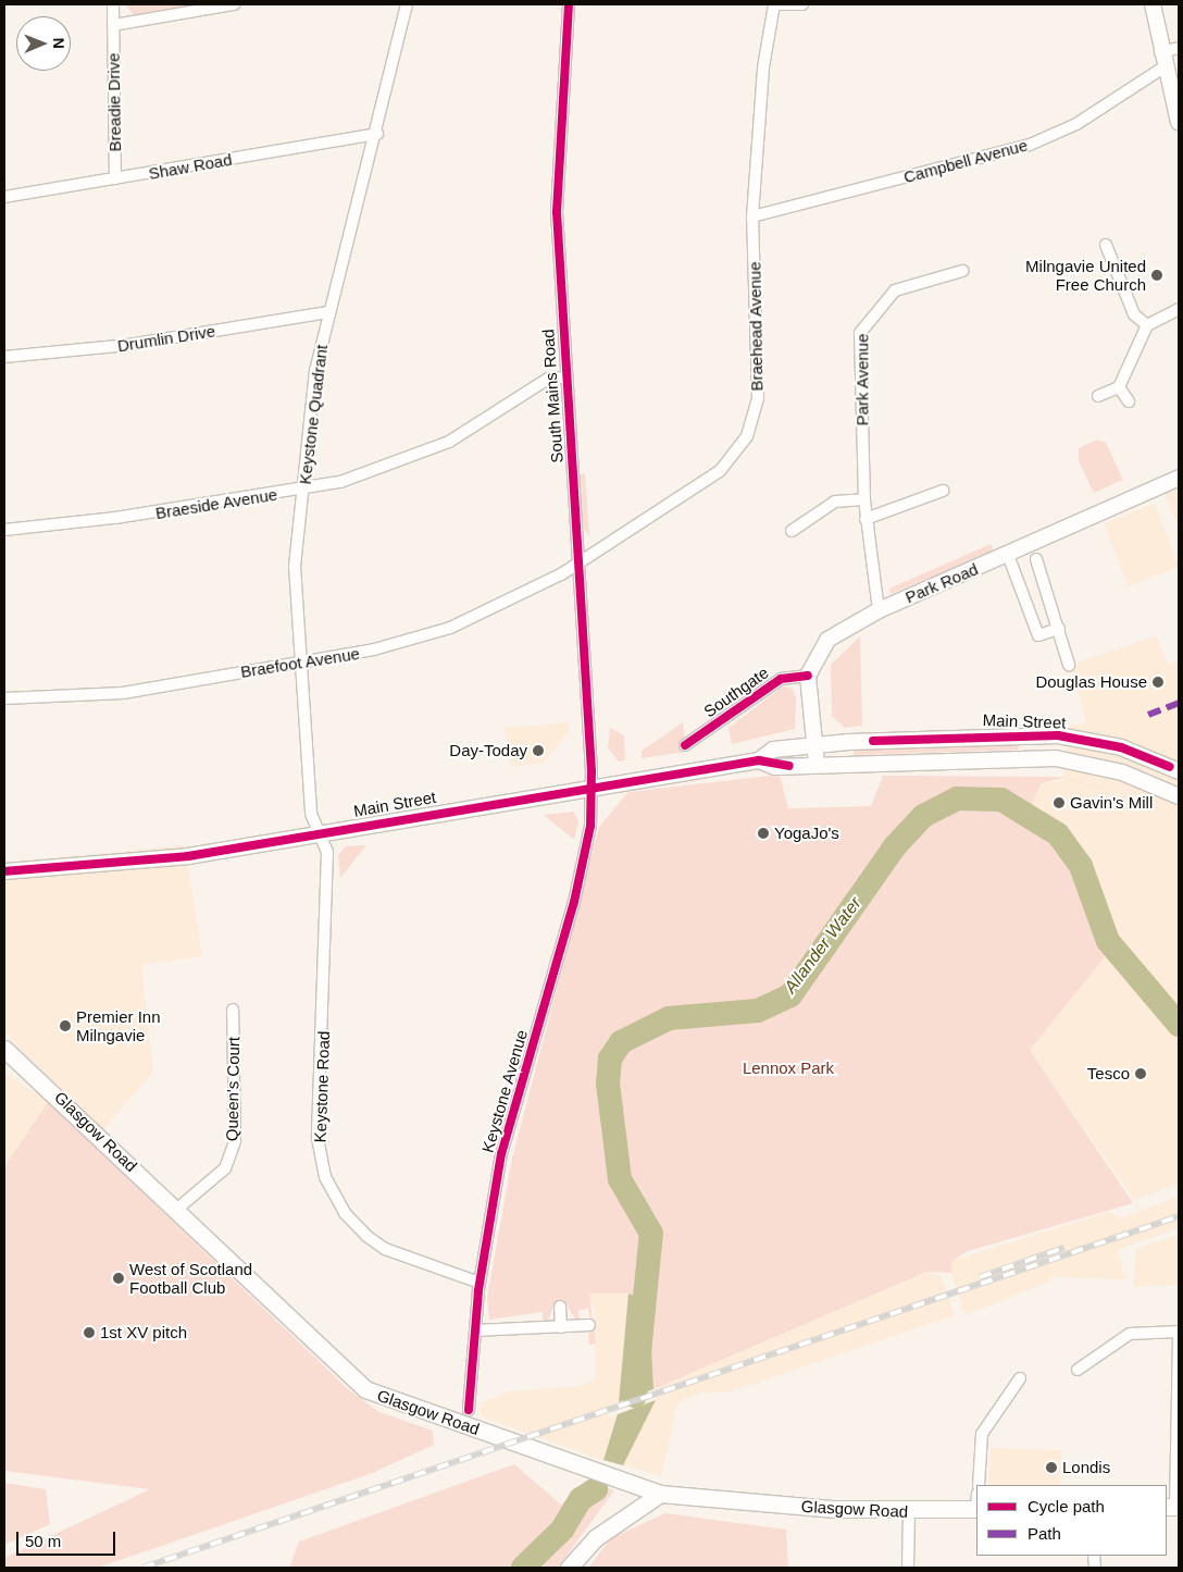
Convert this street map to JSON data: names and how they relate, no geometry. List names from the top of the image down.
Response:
{
  "streets": {
    "main road": ["Park Road", "Main Street", "Glasgow Road"],
    "street": [
      "Breadie Drive",
      "Campbell Avenue",
      "Shaw Road",
      "Braehead Avenue",
      "Drumlin Drive",
      "Park Avenue",
      "South Mains Road",
      "Keystone Quadrant",
      "Braeside Avenue",
      "Braefoot Avenue",
      "Southgate",
      "Keystone Road",
      "Queen's Court",
      "Keystone Avenue"
    ]
  },
  "crossings": [
    ["Breadie Drive", "Shaw Road"],
    ["Campbell Avenue", "Braehead Avenue"],
    ["Shaw Road", "Keystone Quadrant"],
    ["Braehead Avenue", "South Mains Road"],
    ["Braehead Avenue", "Braefoot Avenue"],
    ["Drumlin Drive", "Keystone Quadrant"],
    ["Park Avenue", "Park Road"],
    ["South Mains Road", "Braeside Avenue"],
    ["South Mains Road", "Braefoot Avenue"],
    ["South Mains Road", "Main Street"],
    ["South Mains Road", "Keystone Avenue"],
    ["Keystone Quadrant", "Braeside Avenue"],
    ["Keystone Quadrant", "Braefoot Avenue"],
    ["Keystone Quadrant", "Main Street"],
    ["Keystone Quadrant", "Keystone Road"],
    ["Park Road", "Southgate"],
    ["Main Street", "Keystone Road"],
    ["Main Street", "Keystone Avenue"],
    ["Keystone Road", "Keystone Avenue"],
    ["Queen's Court", "Glasgow Road"]
  ],
  "water": ["Allander Water"],
  "parks": ["Lennox Park"],
  "places": [
    "Milngavie United Free Church",
    "Douglas House",
    "Day-Today",
    "Gavin's Mill",
    "YogaJo's",
    "Premier Inn Milngavie",
    "Tesco",
    "West of Scotland Football Club",
    "1st XV pitch",
    "Londis"
  ],
  "legend": ["Cycle path", "Path"],
  "scale_bar": "50 m",
  "north": "right"
}
